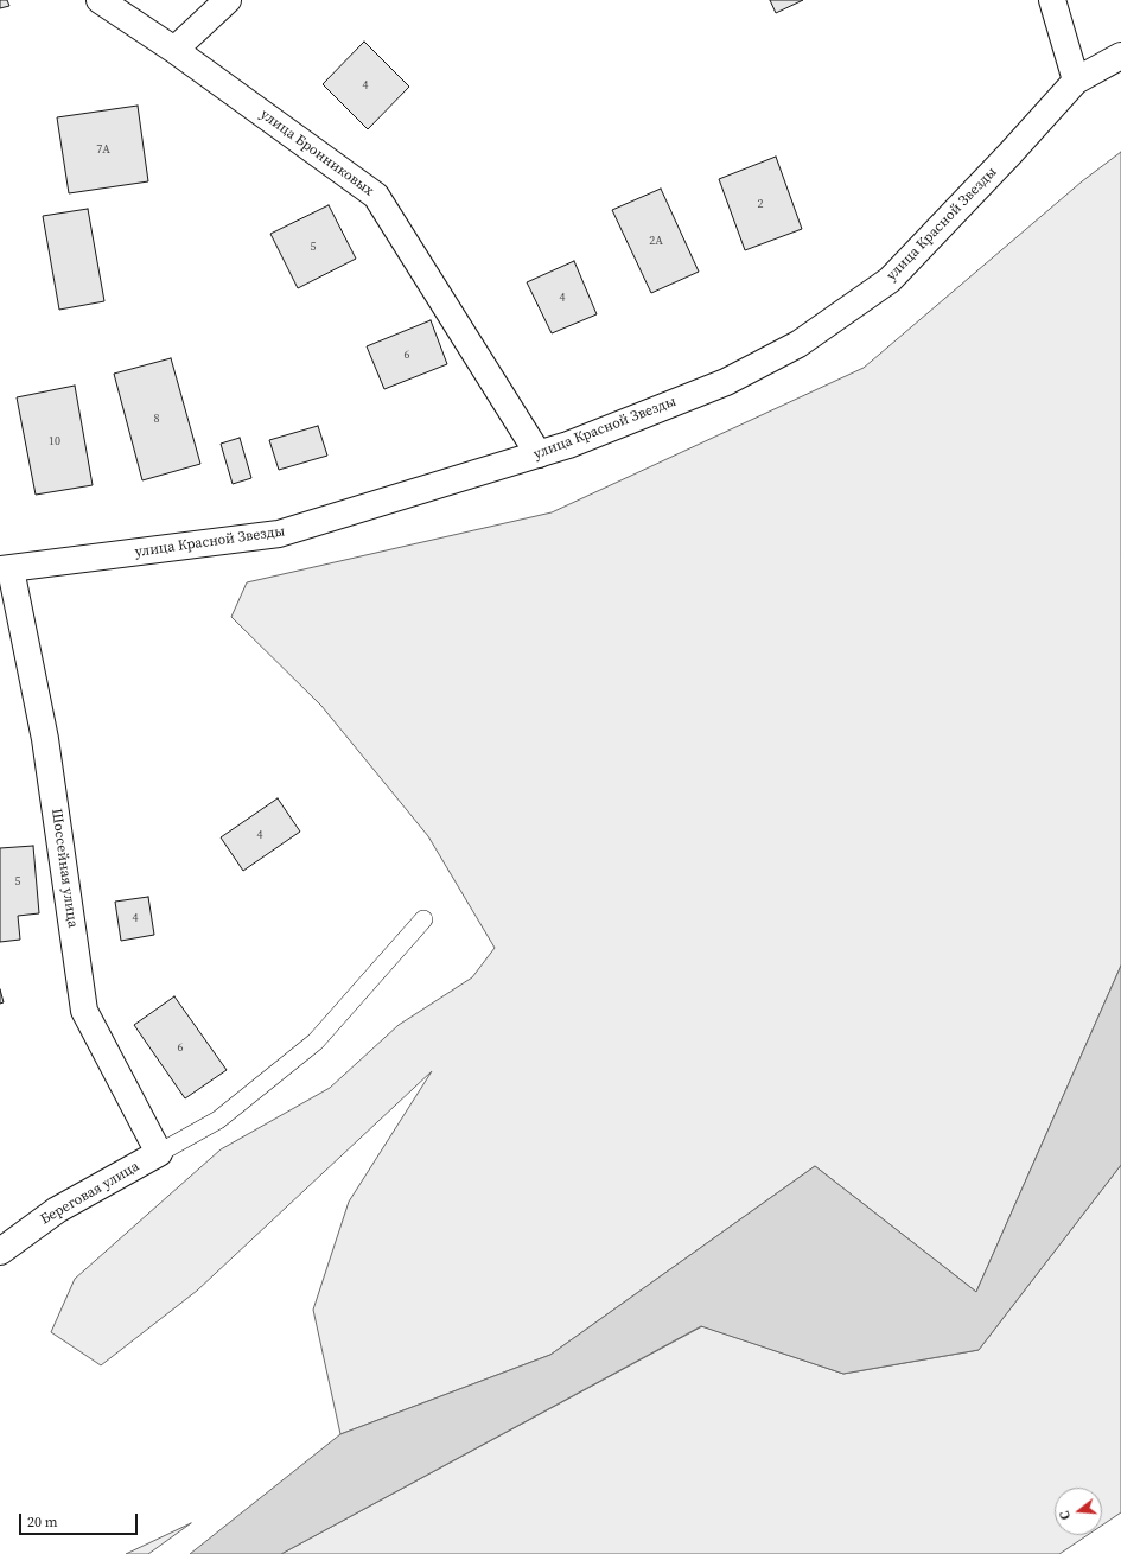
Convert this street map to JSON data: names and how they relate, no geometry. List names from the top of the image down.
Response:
{
  "streets": {
    "street": [
      "улица Бронниковых",
      "улица Красной Звезды",
      "Шоссейная улица",
      "Береговая улица"
    ]
  },
  "crossings": [
    ["улица Бронниковых", "улица Красной Звезды"],
    ["улица Красной Звезды", "Шоссейная улица"],
    ["Шоссейная улица", "Береговая улица"]
  ],
  "house_numbers": [
    "4",
    "7А",
    "2",
    "2А",
    "5",
    "4",
    "6",
    "8",
    "10",
    "4",
    "5",
    "4",
    "6"
  ],
  "scale_bar": "20 m",
  "north": "left"
}
